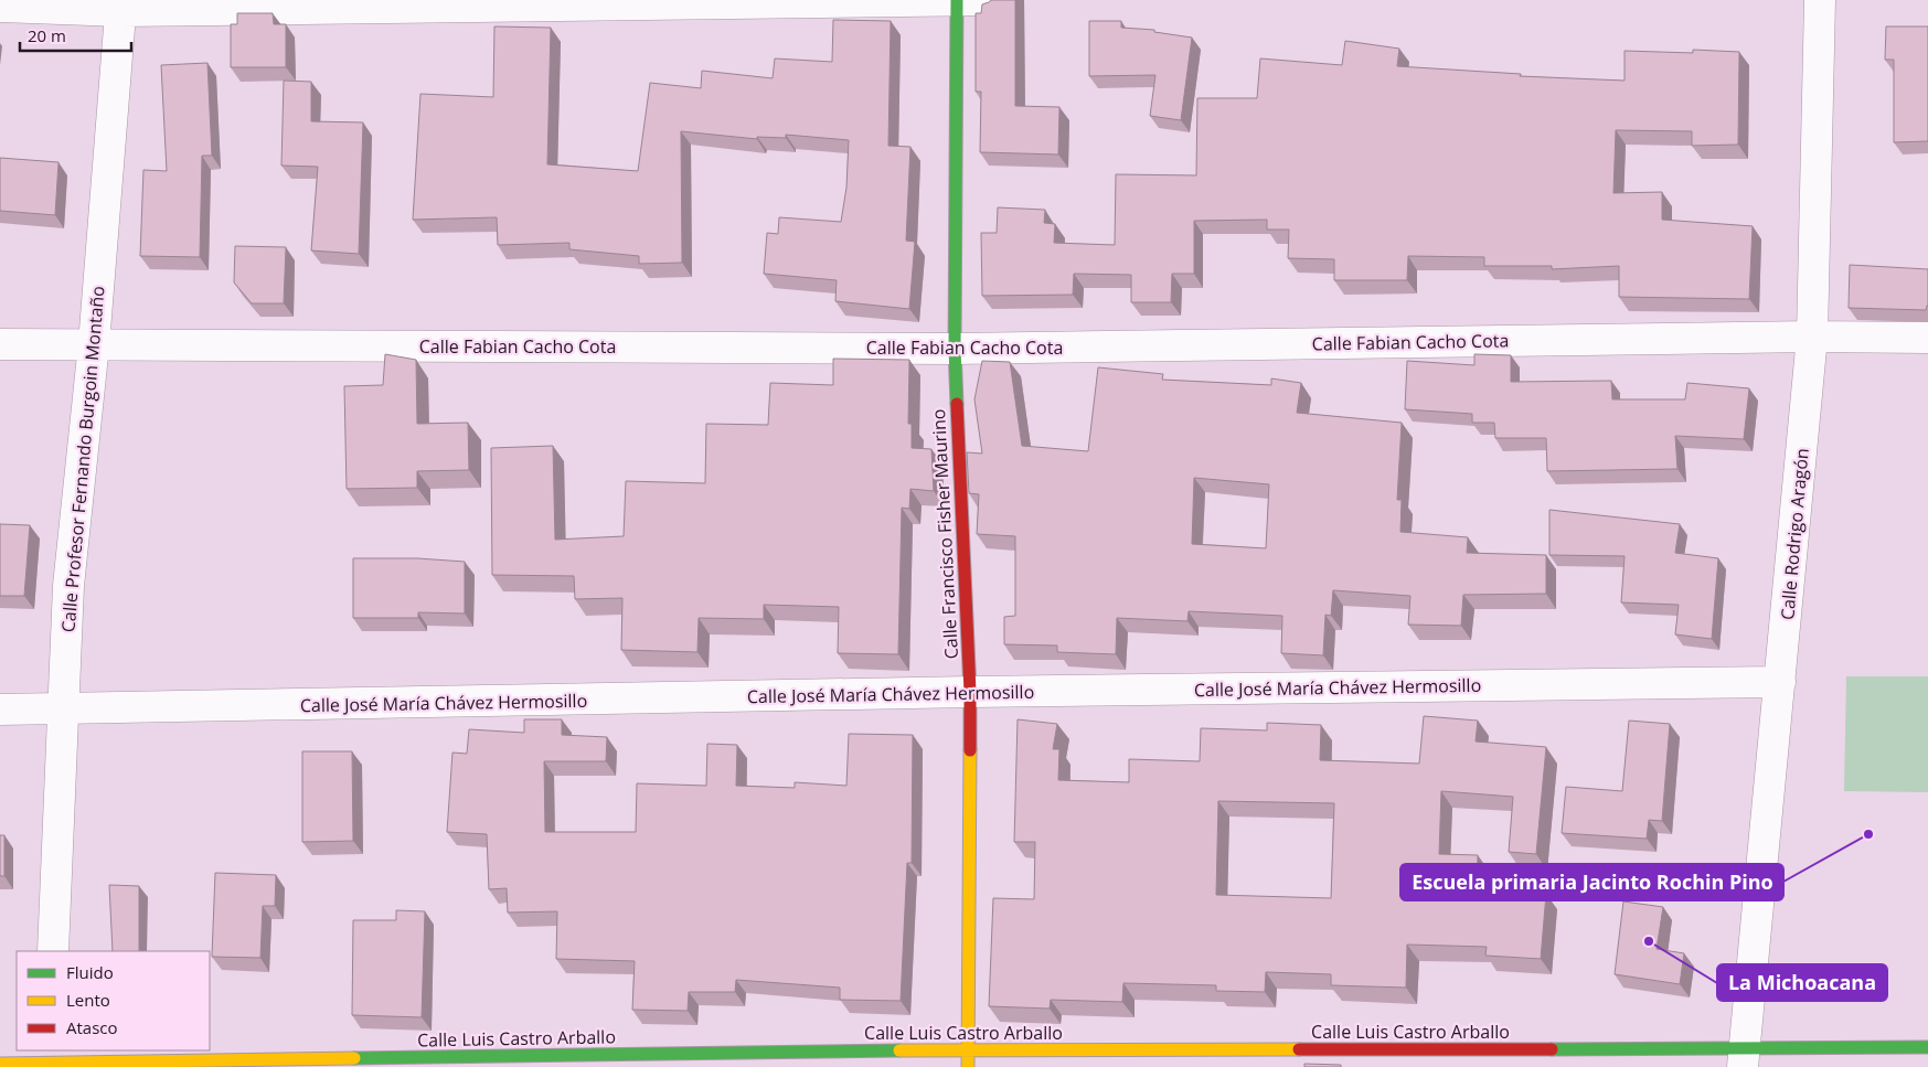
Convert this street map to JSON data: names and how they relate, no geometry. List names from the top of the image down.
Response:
{
  "streets": {
    "street": [
      "Calle Fabian Cacho Cota",
      "Calle Profesor Fernando Burgoin Montaño",
      "Calle Francisco Fisher Maurino",
      "Calle Rodrigo Aragón",
      "Calle José María Chávez Hermosillo",
      "Calle Luis Castro Arballo"
    ]
  },
  "crossings": [
    ["Calle Fabian Cacho Cota", "Calle Profesor Fernando Burgoin Montaño"],
    ["Calle Fabian Cacho Cota", "Calle Francisco Fisher Maurino"],
    ["Calle Fabian Cacho Cota", "Calle Rodrigo Aragón"],
    ["Calle Profesor Fernando Burgoin Montaño", "Calle José María Chávez Hermosillo"],
    ["Calle Francisco Fisher Maurino", "Calle José María Chávez Hermosillo"],
    ["Calle Francisco Fisher Maurino", "Calle Luis Castro Arballo"],
    ["Calle Rodrigo Aragón", "Calle José María Chávez Hermosillo"],
    ["Calle Rodrigo Aragón", "Calle Luis Castro Arballo"]
  ],
  "places": ["Escuela primaria Jacinto Rochin Pino", "La Michoacana"],
  "legend": ["Fluido", "Lento", "Atasco"],
  "scale_bar": "20 m"
}
